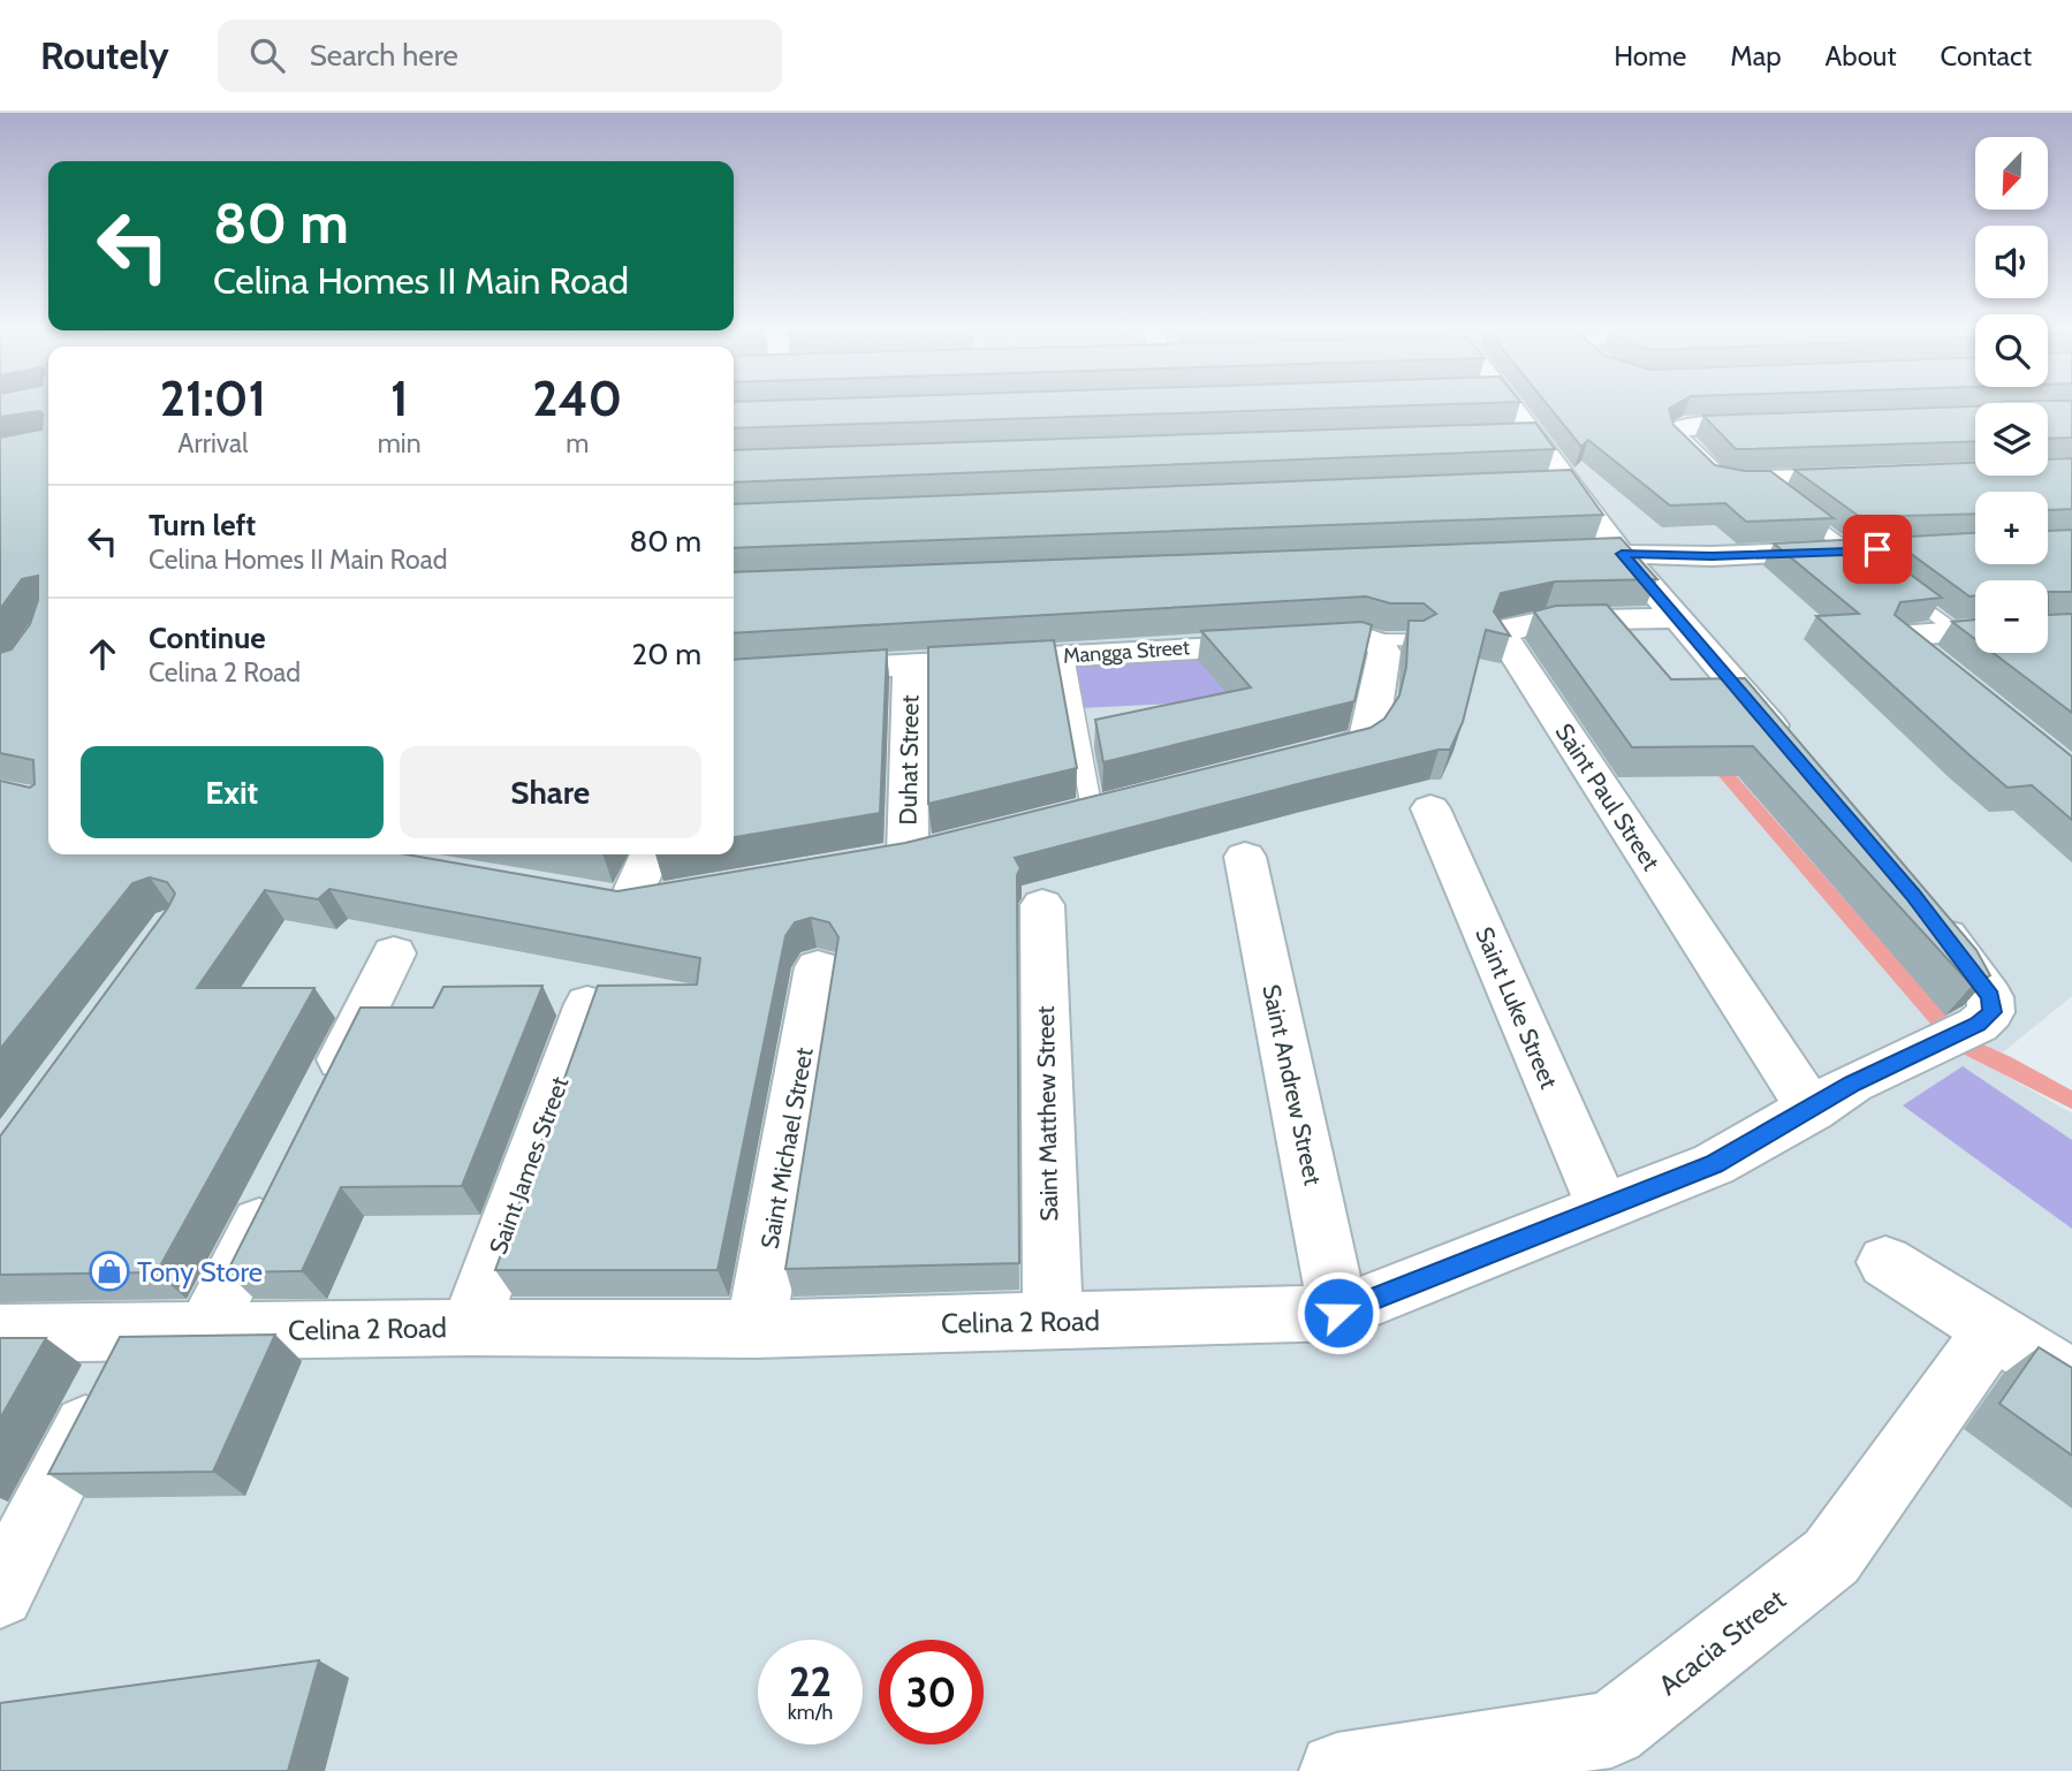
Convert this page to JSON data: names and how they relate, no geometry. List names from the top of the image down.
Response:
{
  "streets": {
    "street": [
      "Mangga Street",
      "Duhat Street",
      "Saint Paul Street",
      "Saint Luke Street",
      "Saint Andrew Street",
      "Saint Matthew Street",
      "Saint Michael Street",
      "Saint James Street",
      "Celina 2 Road",
      "Acacia Street"
    ]
  },
  "crossings": [
    ["Mangga Street", "Duhat Street"],
    ["Saint Paul Street", "Celina 2 Road"],
    ["Saint Luke Street", "Celina 2 Road"],
    ["Saint Andrew Street", "Celina 2 Road"],
    ["Saint Matthew Street", "Celina 2 Road"],
    ["Saint Michael Street", "Celina 2 Road"],
    ["Saint James Street", "Celina 2 Road"]
  ],
  "places": {
    "shop": ["Tony Store"]
  },
  "north": "bottom left",
  "page": {
    "header": "Routely",
    "search": "Search here",
    "nav": [
      "Home",
      "Map",
      "About",
      "Contact"
    ],
    "map_buttons": ["+", "−"],
    "turn": ["80 m", "Celina Homes II Main Road"],
    "eta": [
      "21:01",
      "Arrival",
      "1",
      "min",
      "240",
      "m"
    ],
    "list": [
      {
        "name": "Turn left",
        "note": "Celina Homes II Main Road",
        "value": "80 m"
      },
      {
        "name": "Continue",
        "note": "Celina 2 Road",
        "value": "20 m"
      }
    ],
    "buttons": ["Exit", "Share"],
    "speed": "22 km/h",
    "limit": "30"
  }
}
